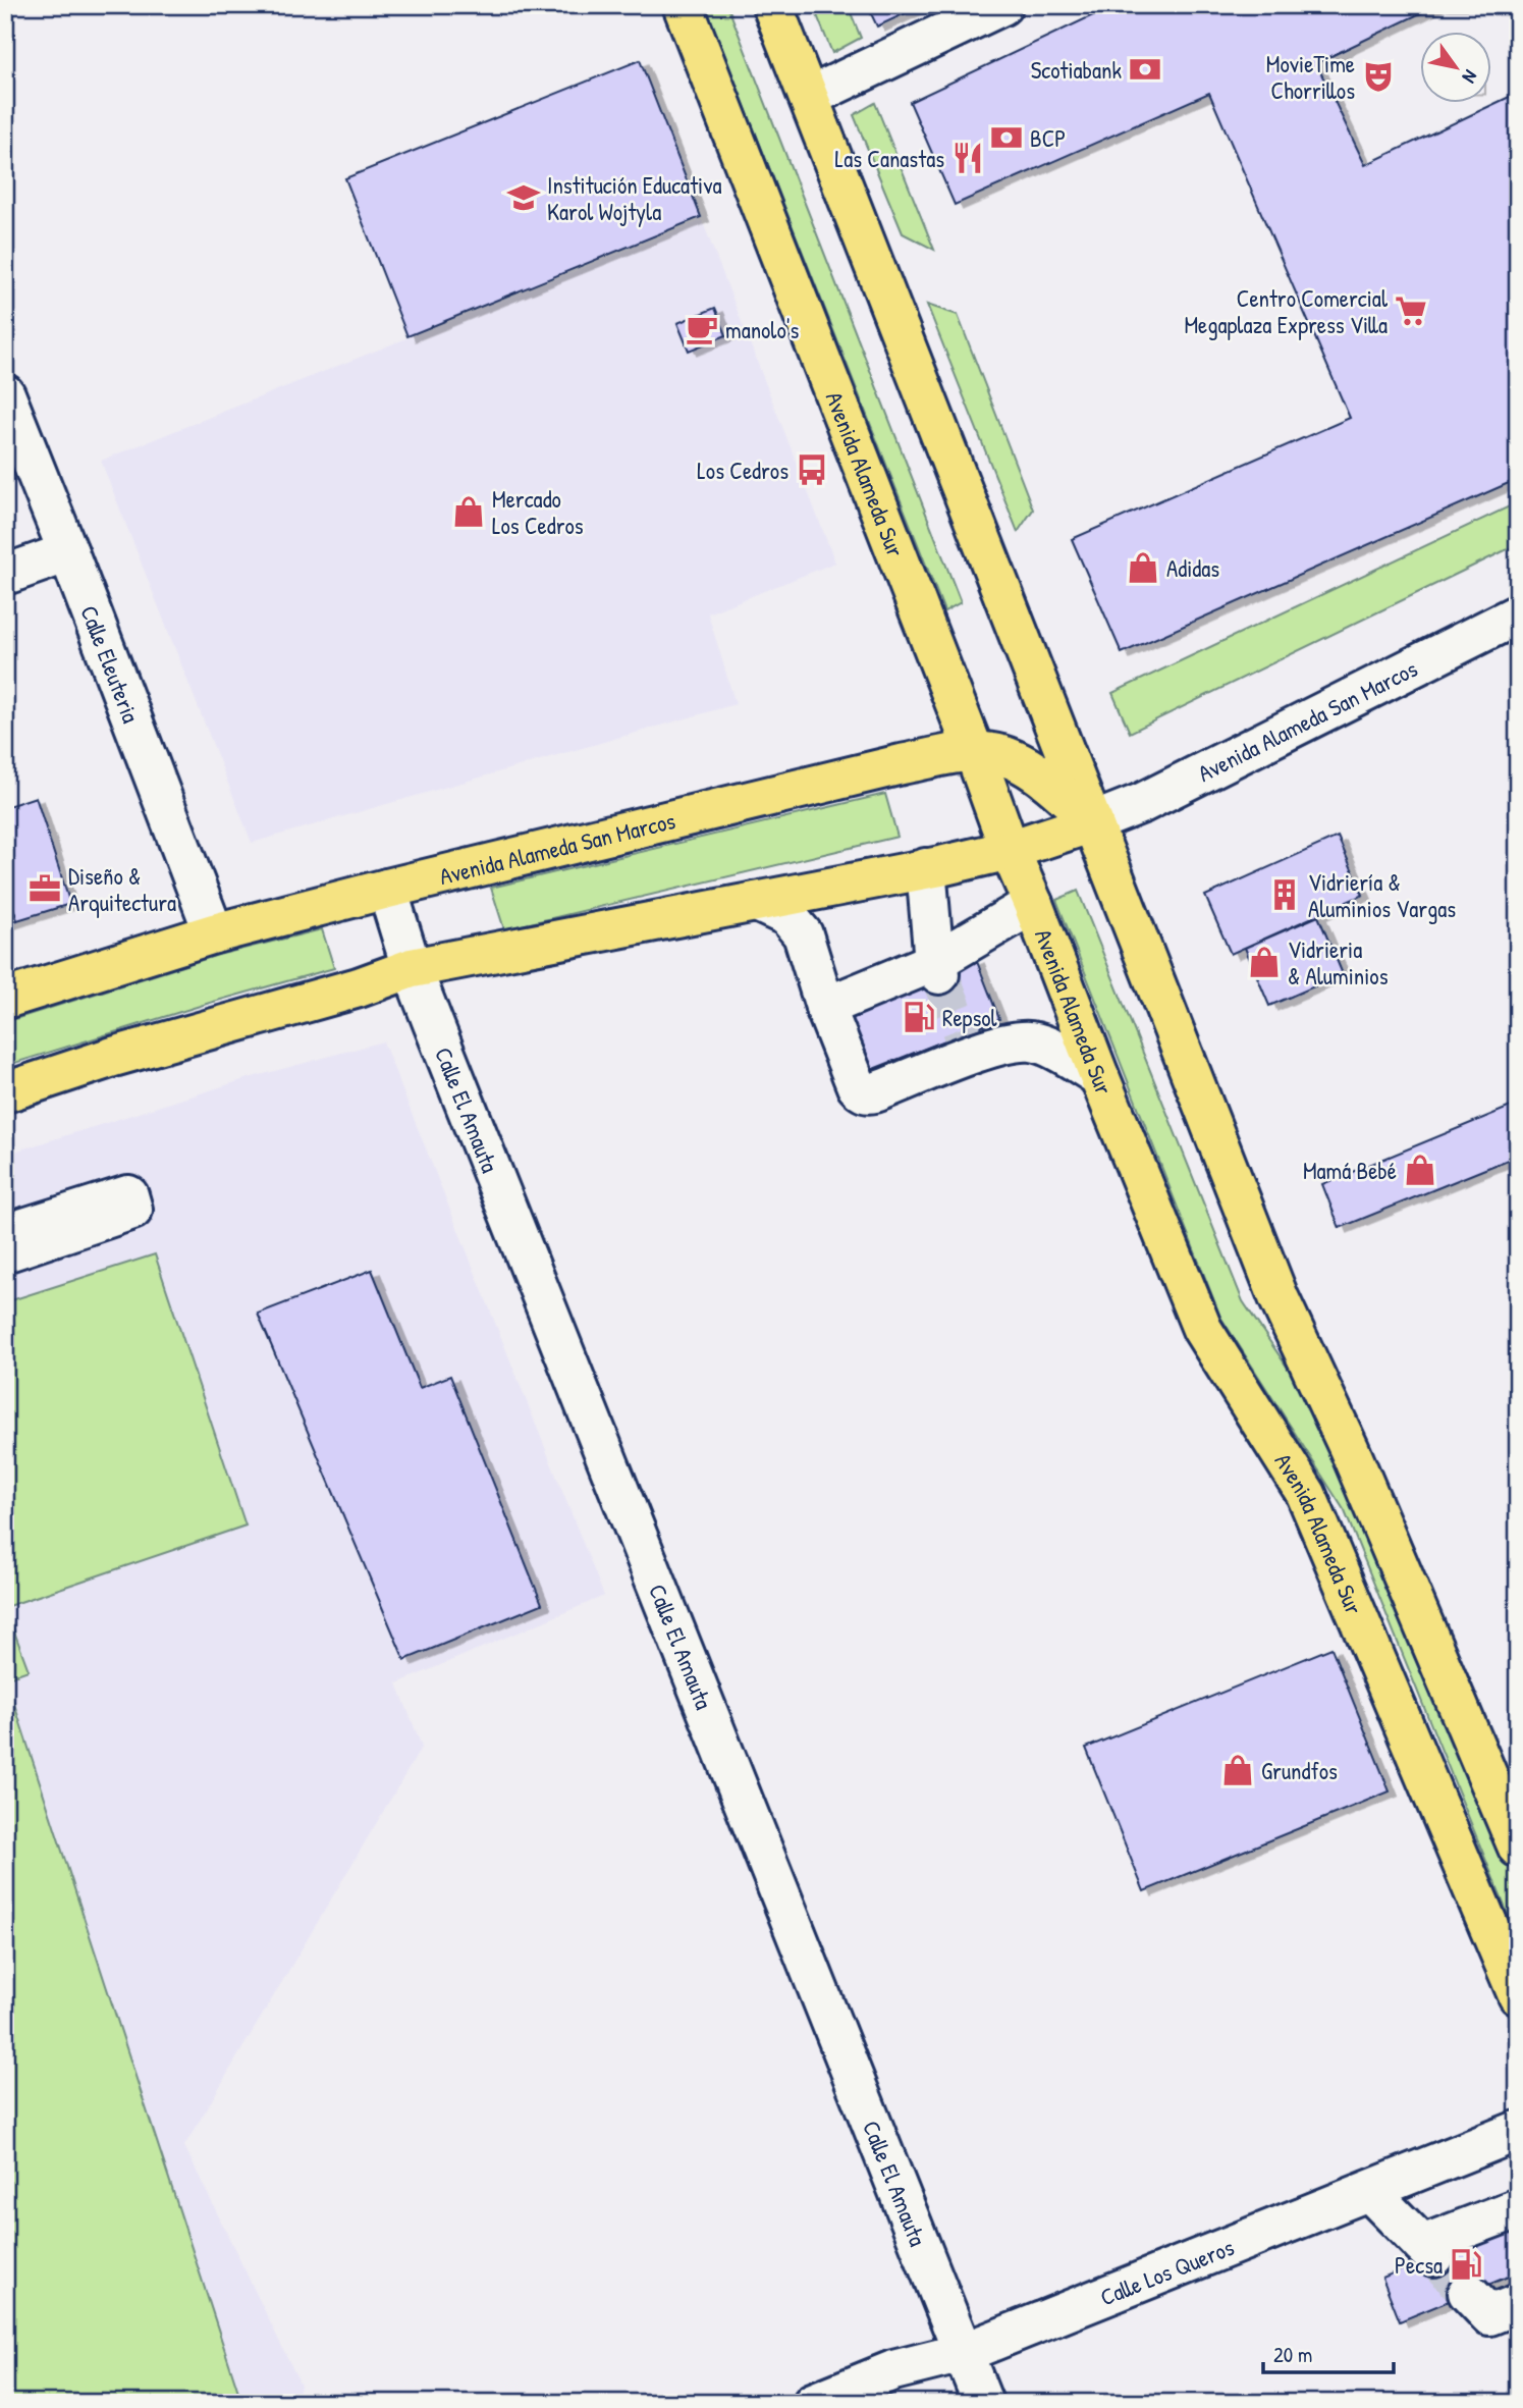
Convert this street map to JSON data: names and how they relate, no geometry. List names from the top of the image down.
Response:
{
  "streets": {
    "main road": ["Avenida Alameda Sur", "Avenida Alameda San Marcos"],
    "street": ["Calle Eleuteria", "Calle El Amauta", "Calle Los Queros"]
  },
  "crossings": [
    ["Avenida Alameda Sur", "Avenida Alameda San Marcos"],
    ["Calle Eleuteria", "Avenida Alameda San Marcos"],
    ["Avenida Alameda San Marcos", "Calle El Amauta"],
    ["Calle El Amauta", "Calle Los Queros"]
  ],
  "places": {
    "bank": ["Scotiabank", "BCP"],
    "theatre": ["MovieTime Chorrillos"],
    "restaurant": ["Las Canastas"],
    "school or university": ["Institución Educativa Karol Wojtyla"],
    "supermarket": ["Centro Comercial Megaplaza Express Villa"],
    "cafe": ["manolo's"],
    "bus stop": ["Los Cedros"],
    "shop": [
      "Mercado Los Cedros",
      "Adidas",
      "Vidrieria & Aluminios",
      "Mamá Bebé",
      "Grundfos"
    ],
    "office": ["Diseño & Arquitectura"],
    "building": ["Vidriería & Aluminios Vargas"],
    "fuel station": ["Repsol", "Pecsa"]
  },
  "scale_bar": "20 m",
  "north": "bottom right"
}
